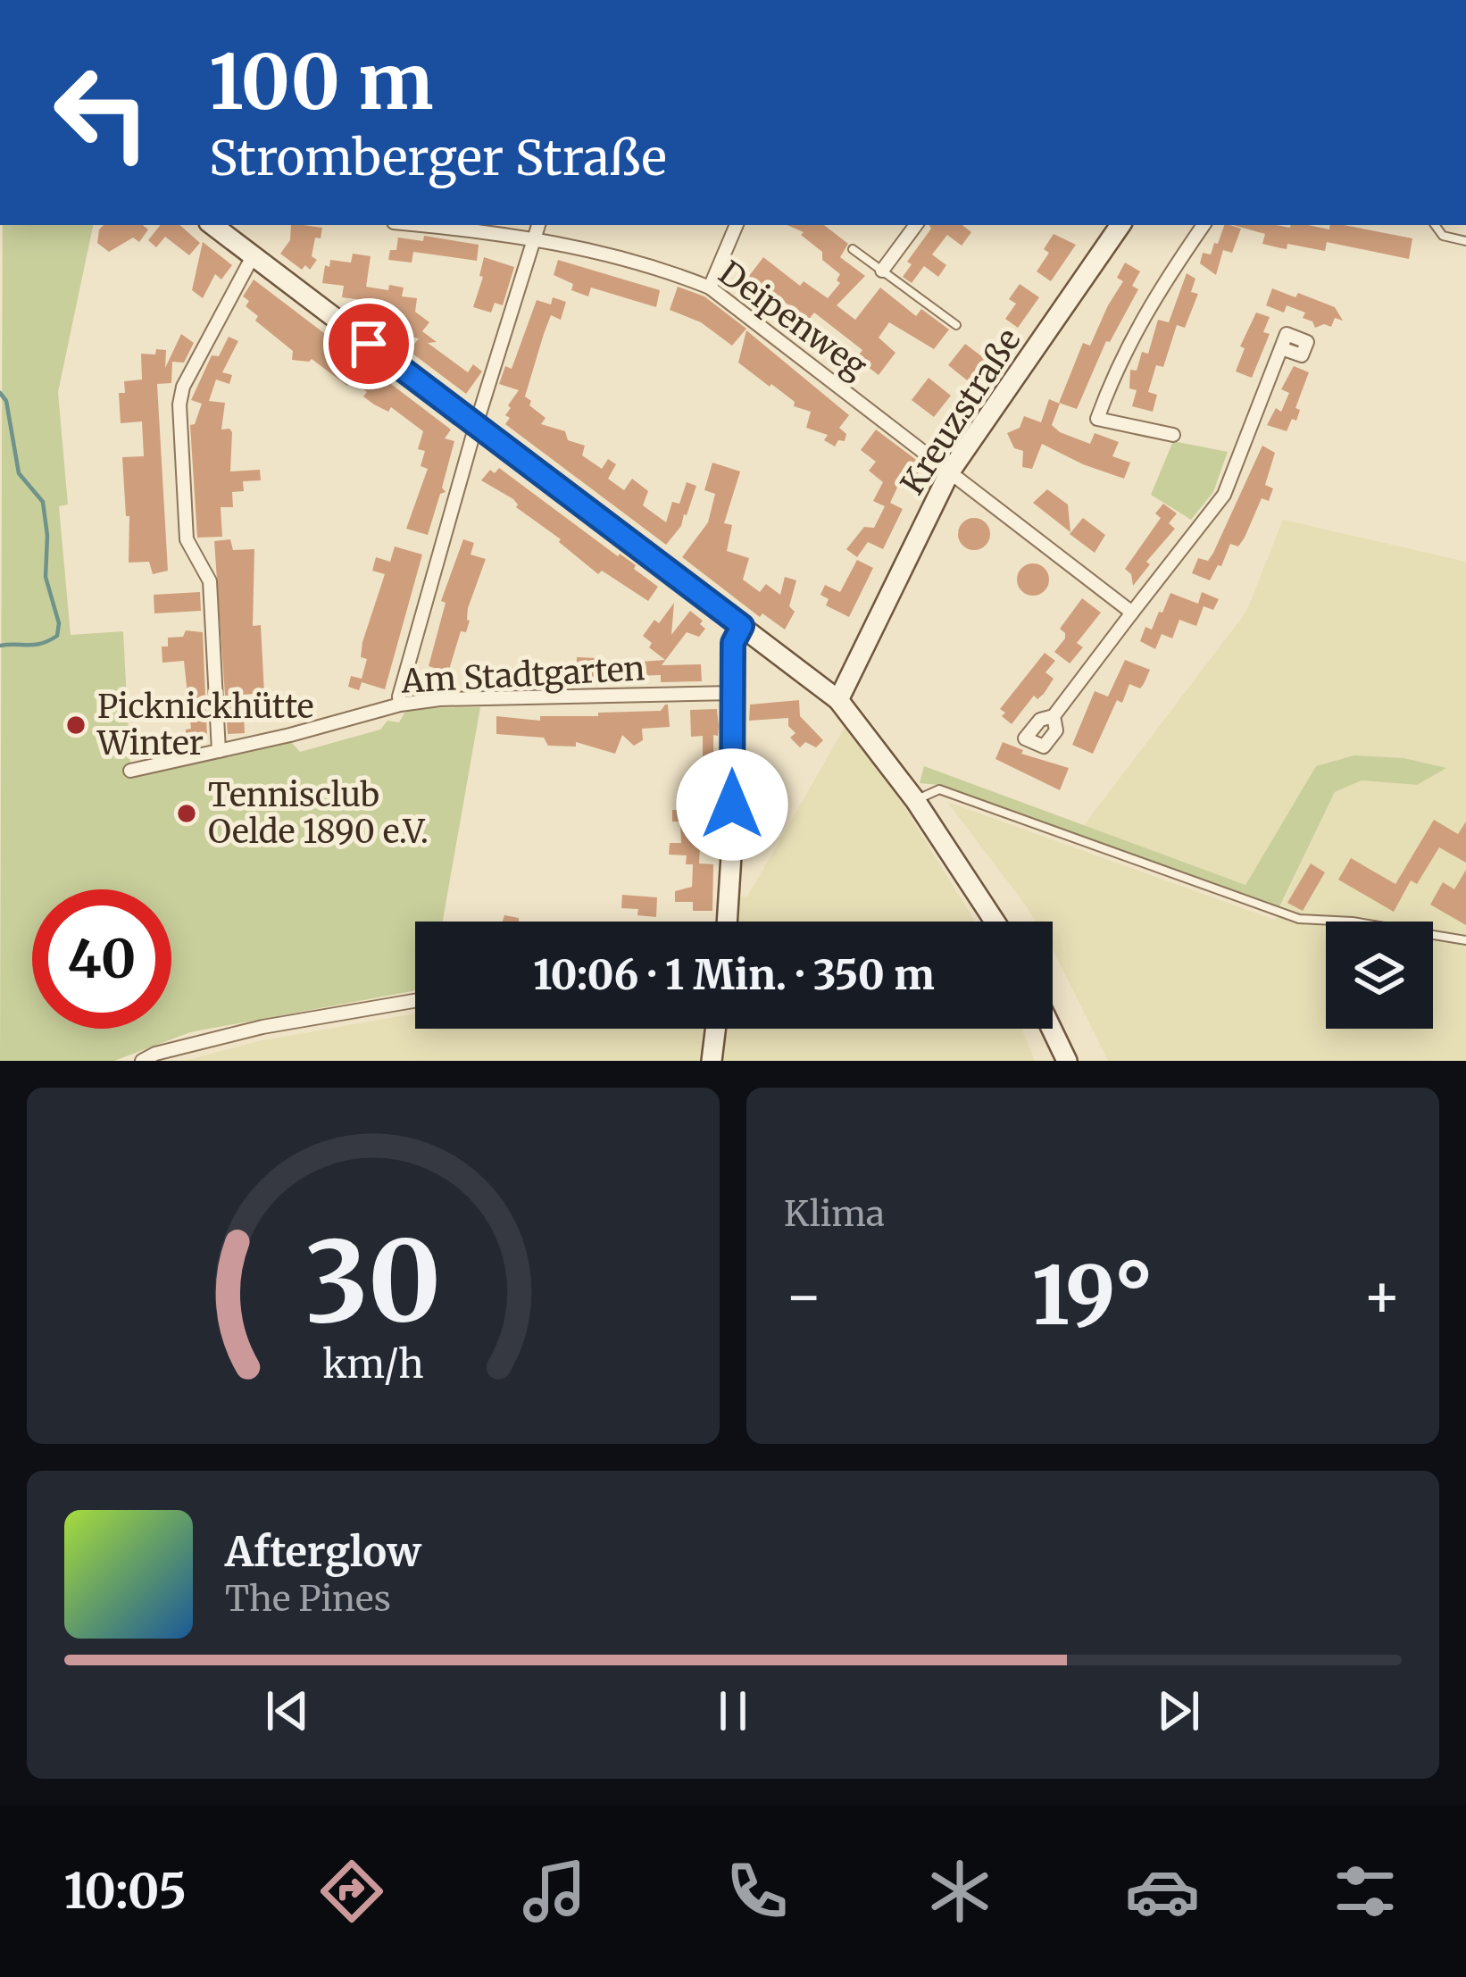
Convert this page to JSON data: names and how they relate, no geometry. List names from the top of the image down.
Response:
{
  "streets": {
    "main road": ["Kreuzstraße"],
    "street": ["Deipenweg", "Am Stadtgarten"]
  },
  "crossings": [
    ["Deipenweg", "Kreuzstraße"]
  ],
  "places": ["Picknickhütte Winter", "Tennisclub Oelde 1890 e.V."],
  "page": {
    "turn": ["100 m", "Stromberger Straße"],
    "limit": "40",
    "trip": "10:06 · 1 Min. · 350 m",
    "tile": "Klima",
    "heat": ["−", "19°", "+"],
    "song": ["Afterglow", "The Pines"],
    "tabs": "10:05",
    "gauge": ["30", "km/h"]
  }
}
